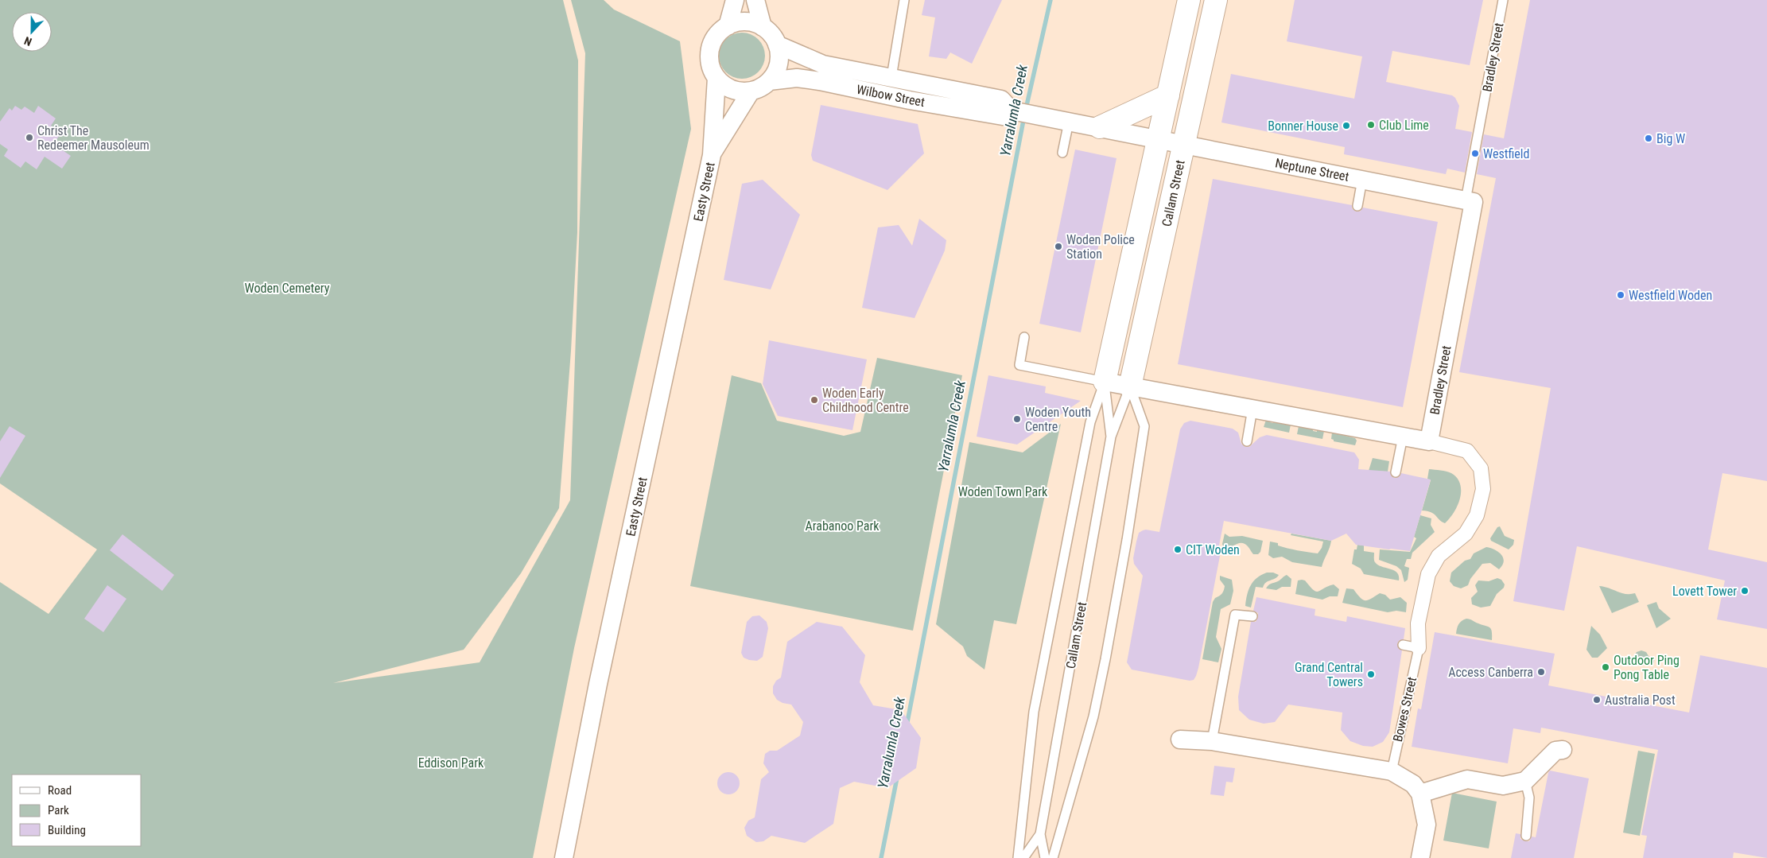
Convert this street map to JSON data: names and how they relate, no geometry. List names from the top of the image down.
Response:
{
  "streets": {
    "street": [
      "Bradley Street",
      "Wilbow Street",
      "Neptune Street",
      "Easty Street",
      "Callam Street",
      "Bowes Street"
    ]
  },
  "crossings": [
    ["Bradley Street", "Neptune Street"],
    ["Bradley Street", "Bowes Street"],
    ["Wilbow Street", "Neptune Street"],
    ["Wilbow Street", "Easty Street"],
    ["Wilbow Street", "Callam Street"],
    ["Neptune Street", "Callam Street"]
  ],
  "water": ["Yarralumla Creek"],
  "parks": [
    "Woden Cemetery",
    "Woden Town Park",
    "Arabanoo Park",
    "Eddison Park"
  ],
  "places": [
    "Club Lime",
    "Bonner House",
    "Christ The Redeemer Mausoleum",
    "Big W",
    "Westfield",
    "Woden Police Station",
    "Westfield Woden",
    "Woden Early Childhood Centre",
    "Woden Youth Centre",
    "CIT Woden",
    "Lovett Tower",
    "Outdoor Ping Pong Table",
    "Access Canberra",
    "Grand Central Towers",
    "Australia Post"
  ],
  "legend": ["Road", "Park", "Building"],
  "north": "bottom"
}
